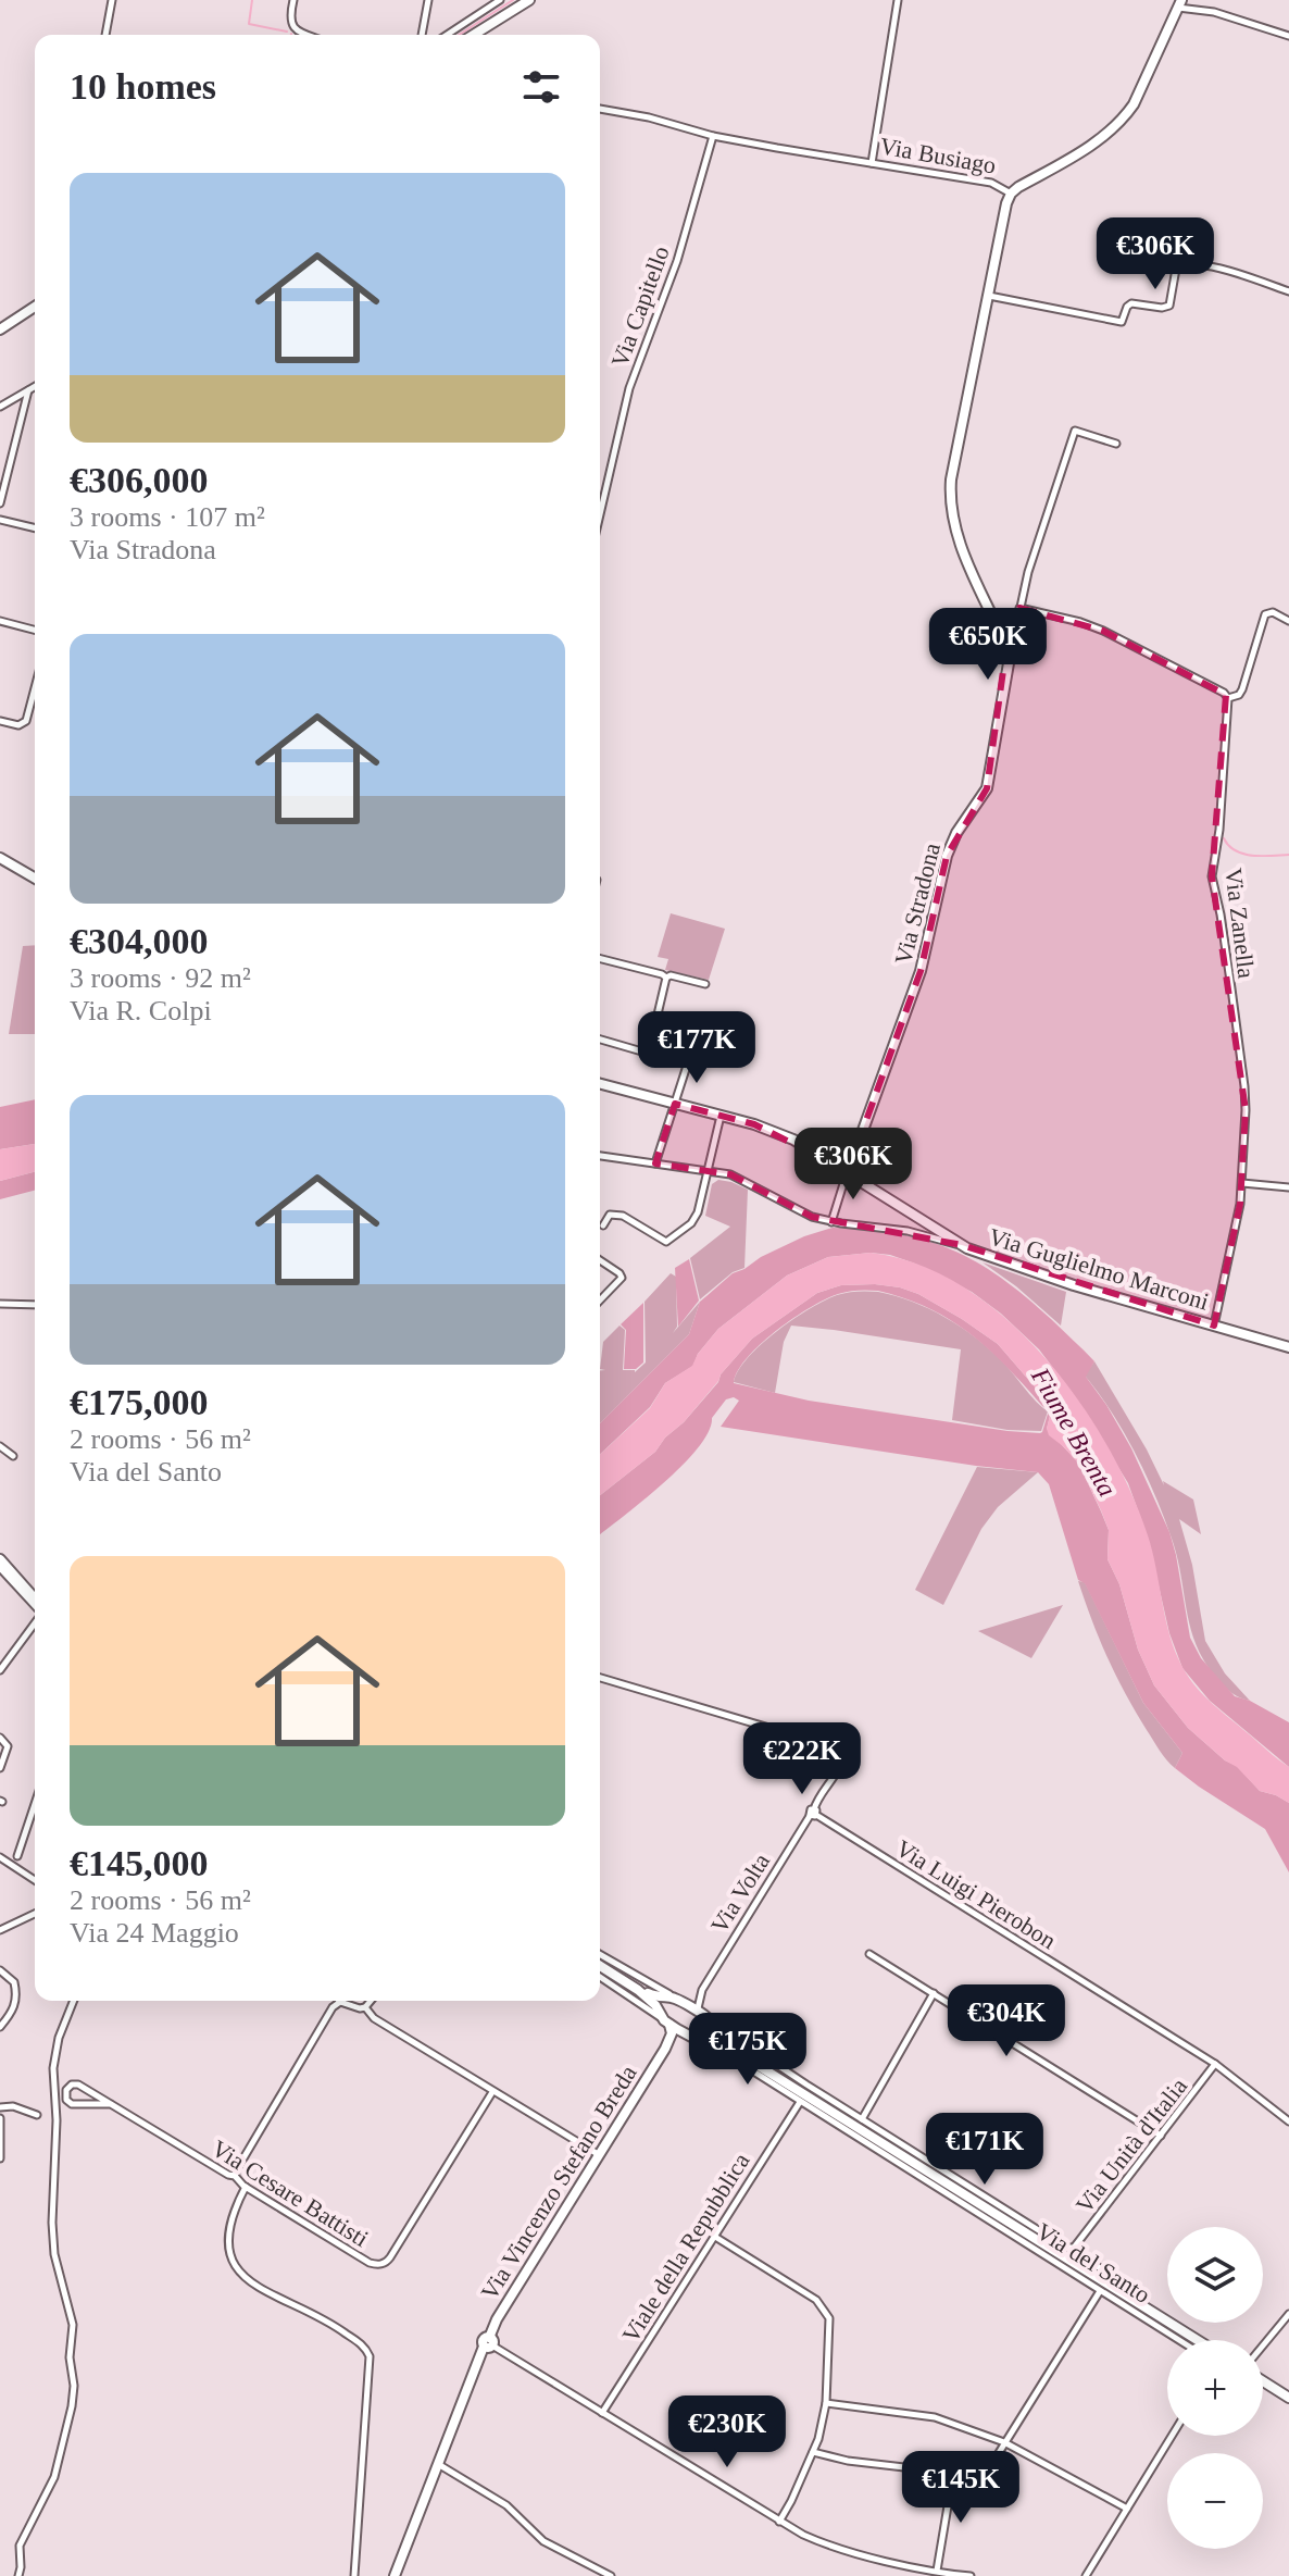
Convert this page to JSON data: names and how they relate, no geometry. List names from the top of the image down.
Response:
{
  "streets": {
    "street": [
      "Via Busiago",
      "Via Capitello",
      "Via Stradona",
      "Via Zanella",
      "Via Guglielmo Marconi",
      "Via Volta",
      "Via Luigi Pierobon",
      "Via Unità d'Italia",
      "Via Vincenzo Stefano Breda",
      "Via Cesare Battisti",
      "Viale della Repubblica",
      "Via del Santo"
    ]
  },
  "crossings": [
    ["Via Busiago", "Via Capitello"],
    ["Via Busiago", "Via Stradona"],
    ["Via Stradona", "Via Guglielmo Marconi"],
    ["Via Zanella", "Via Guglielmo Marconi"],
    ["Via Volta", "Via Luigi Pierobon"],
    ["Via Luigi Pierobon", "Via Unità d'Italia"],
    ["Via Unità d'Italia", "Via del Santo"],
    ["Via Vincenzo Stefano Breda", "Via del Santo"],
    ["Viale della Repubblica", "Via del Santo"]
  ],
  "water": ["Fiume Brenta"],
  "page": {
    "heading": "10 homes",
    "list": [
      {
        "name": "€306,000",
        "note": "3 rooms · 107 m² · Via Stradona"
      },
      {
        "name": "€304,000",
        "note": "3 rooms · 92 m² · Via R. Colpi"
      },
      {
        "name": "€175,000",
        "note": "2 rooms · 56 m² · Via del Santo"
      },
      {
        "name": "€145,000",
        "note": "2 rooms · 56 m² · Via 24 Maggio"
      }
    ],
    "price": [
      "€306K",
      "€650K",
      "€177K",
      "€306K",
      "€222K",
      "€304K",
      "€175K",
      "€171K",
      "€230K",
      "€145K"
    ],
    "map_buttons": ["+", "−"]
  }
}
